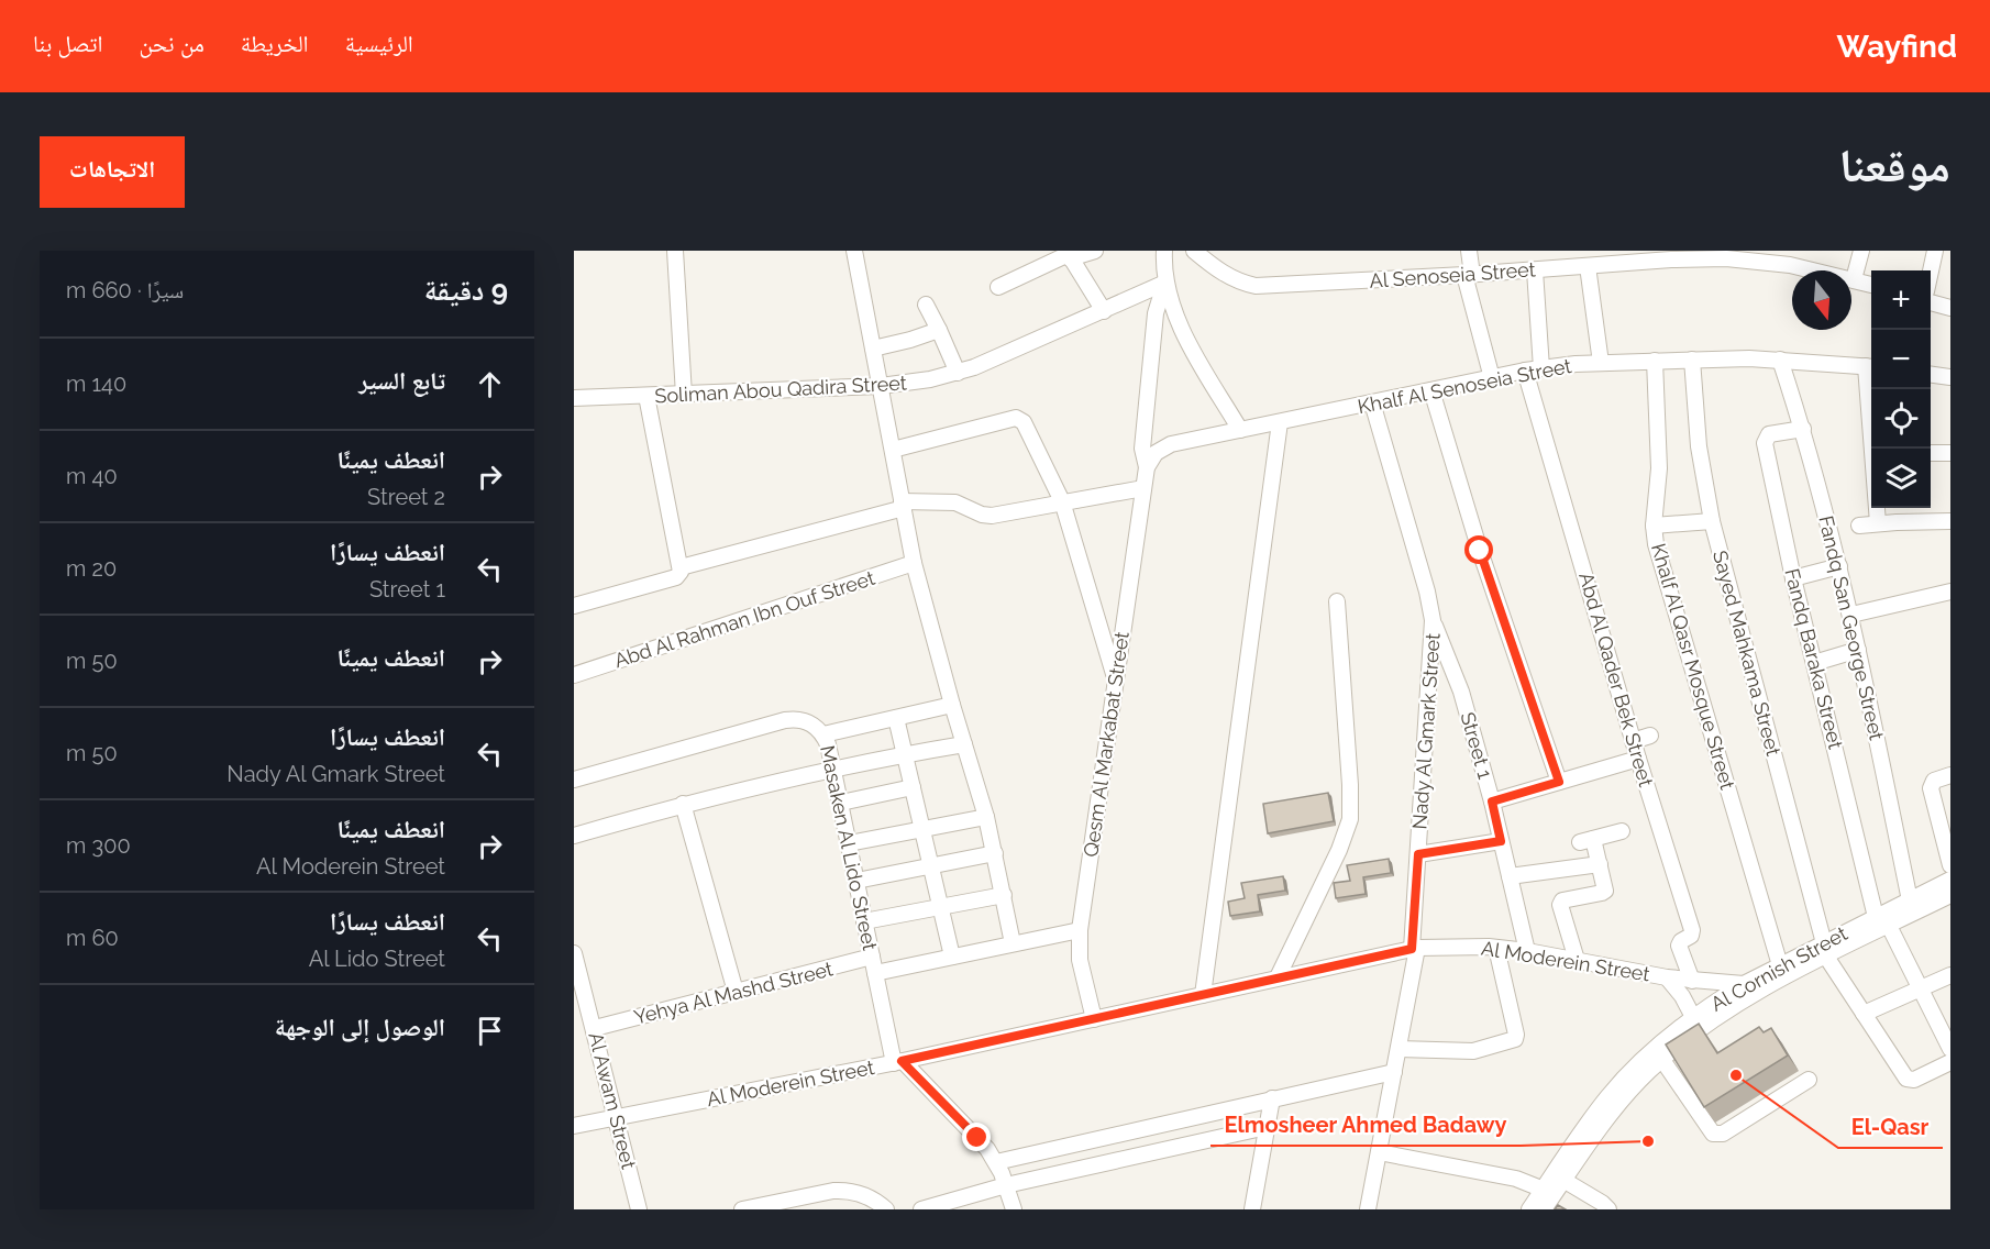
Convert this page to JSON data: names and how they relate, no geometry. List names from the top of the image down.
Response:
{
  "streets": {
    "street": [
      "Al Senoseia Street",
      "Khalf Al Senoseia Street",
      "Soliman Abou Qadira Street",
      "Abd Al Rahman Ibn Ouf Street",
      "Fandq San George Street",
      "Sayed Mahkama Street",
      "Fandq Baraka Street",
      "Khalf Al Qasr Mosque Street",
      "Abd Al Qader Bek Street",
      "Nady Al Gmark Street",
      "Qesm Al Markabat Street",
      "Street 1",
      "Masaken Al Lido Street",
      "Al Moderein Street",
      "Al Cornish Street",
      "Yehya Al Mashd Street",
      "Al Awam Street"
    ]
  },
  "crossings": [
    ["Khalf Al Senoseia Street", "Fandq San George Street"],
    ["Khalf Al Senoseia Street", "Sayed Mahkama Street"],
    ["Khalf Al Senoseia Street", "Khalf Al Qasr Mosque Street"],
    ["Khalf Al Senoseia Street", "Abd Al Qader Bek Street"],
    ["Khalf Al Senoseia Street", "Nady Al Gmark Street"],
    ["Khalf Al Senoseia Street", "Qesm Al Markabat Street"],
    ["Soliman Abou Qadira Street", "Qesm Al Markabat Street"],
    ["Fandq San George Street", "Fandq Baraka Street"],
    ["Fandq San George Street", "Al Cornish Street"],
    ["Sayed Mahkama Street", "Al Cornish Street"],
    ["Fandq Baraka Street", "Al Cornish Street"],
    ["Khalf Al Qasr Mosque Street", "Al Cornish Street"],
    ["Abd Al Qader Bek Street", "Al Moderein Street"],
    ["Nady Al Gmark Street", "Street 1"],
    ["Nady Al Gmark Street", "Al Moderein Street"],
    ["Qesm Al Markabat Street", "Al Moderein Street"],
    ["Street 1", "Al Moderein Street"],
    ["Masaken Al Lido Street", "Al Moderein Street"],
    ["Masaken Al Lido Street", "Yehya Al Mashd Street"],
    ["Al Moderein Street", "Al Cornish Street"],
    ["Al Moderein Street", "Al Awam Street"],
    ["Yehya Al Mashd Street", "Al Awam Street"]
  ],
  "places": ["El-Qasr", "Elmosheer Ahmed Badawy"],
  "north": "bottom",
  "page": {
    "header": "Wayfind",
    "nav": [
      "الرئيسية",
      "الخريطة",
      "من نحن",
      "اتصل بنا"
    ],
    "title": "موقعنا",
    "buttons": "الاتجاهات",
    "heading": ["9 دقيقة", "سيرًا · 660 m"],
    "map_buttons": ["+", "−"],
    "list": [
      ["تابع السير", "140 m"],
      ["انعطف يمينًا", "Street 2", "40 m"],
      ["انعطف يسارًا", "Street 1", "20 m"],
      ["انعطف يمينًا", "50 m"],
      ["انعطف يسارًا", "Nady Al Gmark Street", "50 m"],
      ["انعطف يمينًا", "Al Moderein Street", "300 m"],
      ["انعطف يسارًا", "Al Lido Street", "60 m"],
      "الوصول إلى الوجهة"
    ]
  }
}
